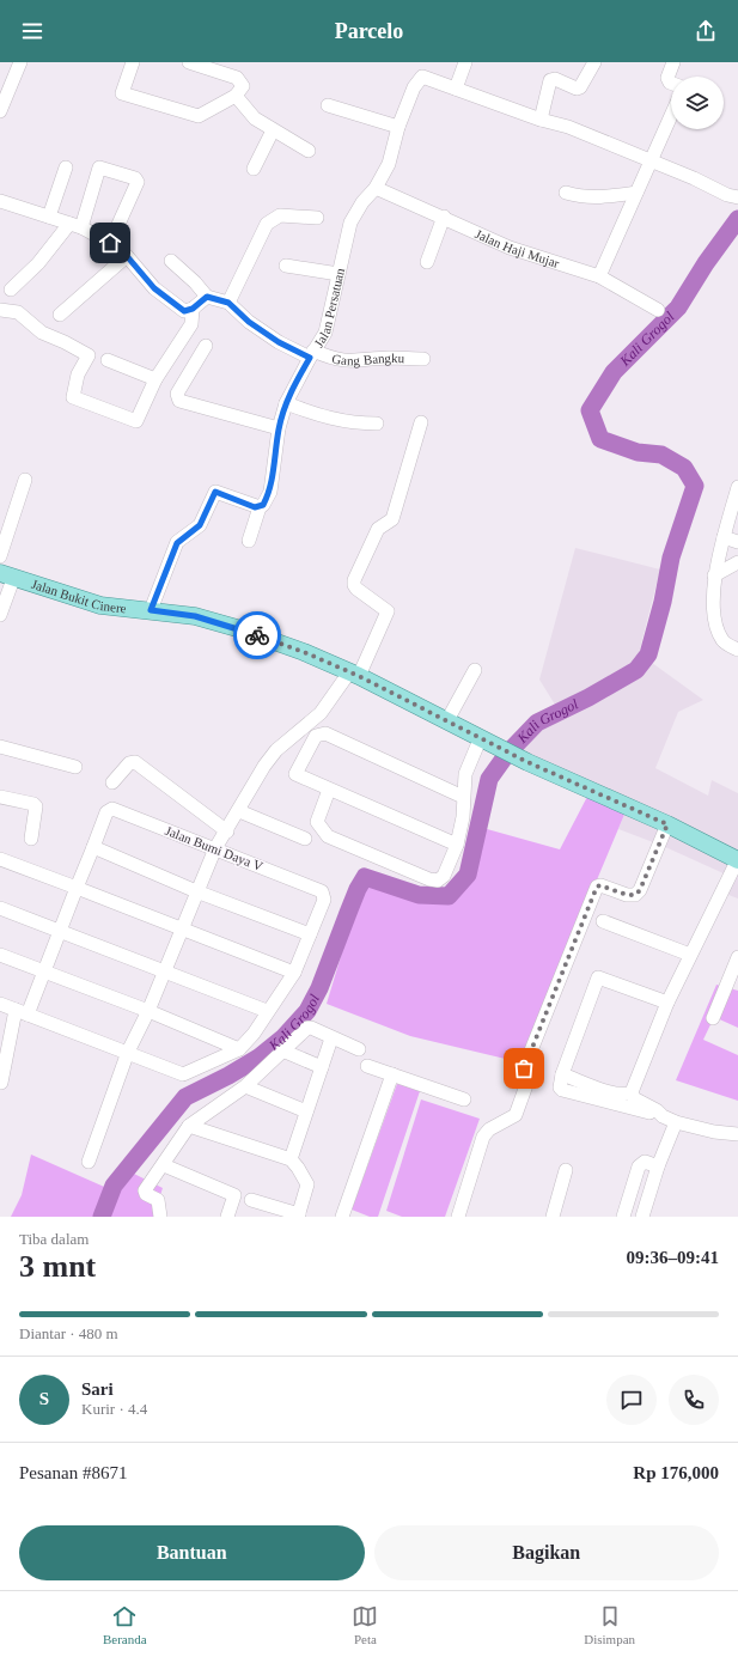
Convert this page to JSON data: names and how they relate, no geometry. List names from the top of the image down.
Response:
{
  "streets": {
    "main road": ["Jalan Bukit Cinere"],
    "street": [
      "Jalan Haji Mujar",
      "Jalan Persatuan",
      "Gang Bangku",
      "Jalan Bumi Daya V"
    ]
  },
  "crossings": [
    ["Jalan Haji Mujar", "Jalan Persatuan"],
    ["Jalan Persatuan", "Gang Bangku"]
  ],
  "water": ["Kali Grogol"],
  "page": {
    "header": "Parcelo",
    "heading": ["3 mnt", "Tiba dalam", "09:36–09:41"],
    "panel": [
      "Sari",
      "Kurir · 4.4",
      "Pesanan #8671",
      "Rp 176,000"
    ],
    "bar": "Diantar · 480 m",
    "round": "S",
    "buttons": ["Bantuan", "Bagikan"],
    "tabs": ["Beranda", "Peta", "Disimpan"]
  }
}
